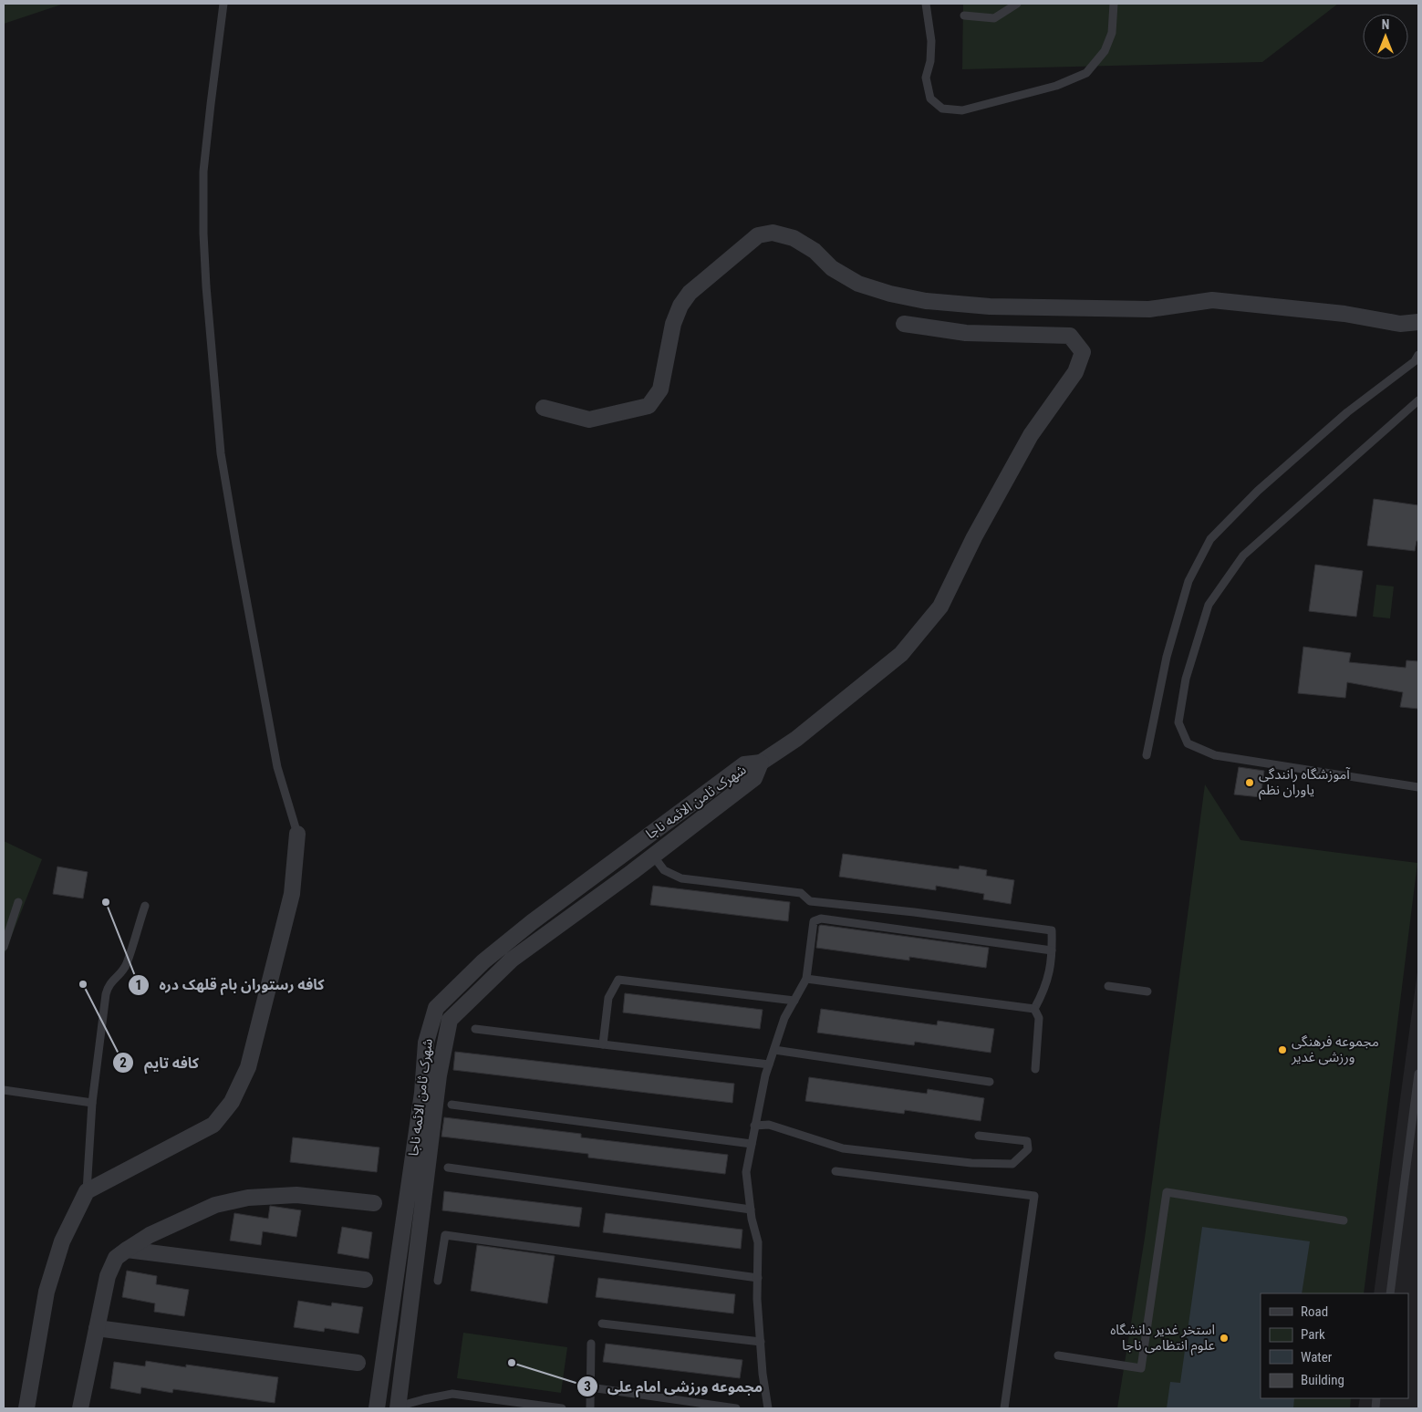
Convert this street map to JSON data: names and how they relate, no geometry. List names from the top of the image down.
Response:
{
  "streets": {
    "street": ["شهرک ثامن الائمه ناجا"]
  },
  "places": [
    "آموزشگاه رانندگی یاوران نظم",
    "کافه رستوران بام قلهک دره",
    "کافه تایم",
    "مجموعه فرهنگی ورزشی غدیر",
    "استخر غدیر دانشگاه علوم انتظامی ناجا",
    "مجموعه ورزشی امام علی"
  ],
  "legend": [
    "Road",
    "Park",
    "Water",
    "Building"
  ],
  "north": "top"
}
